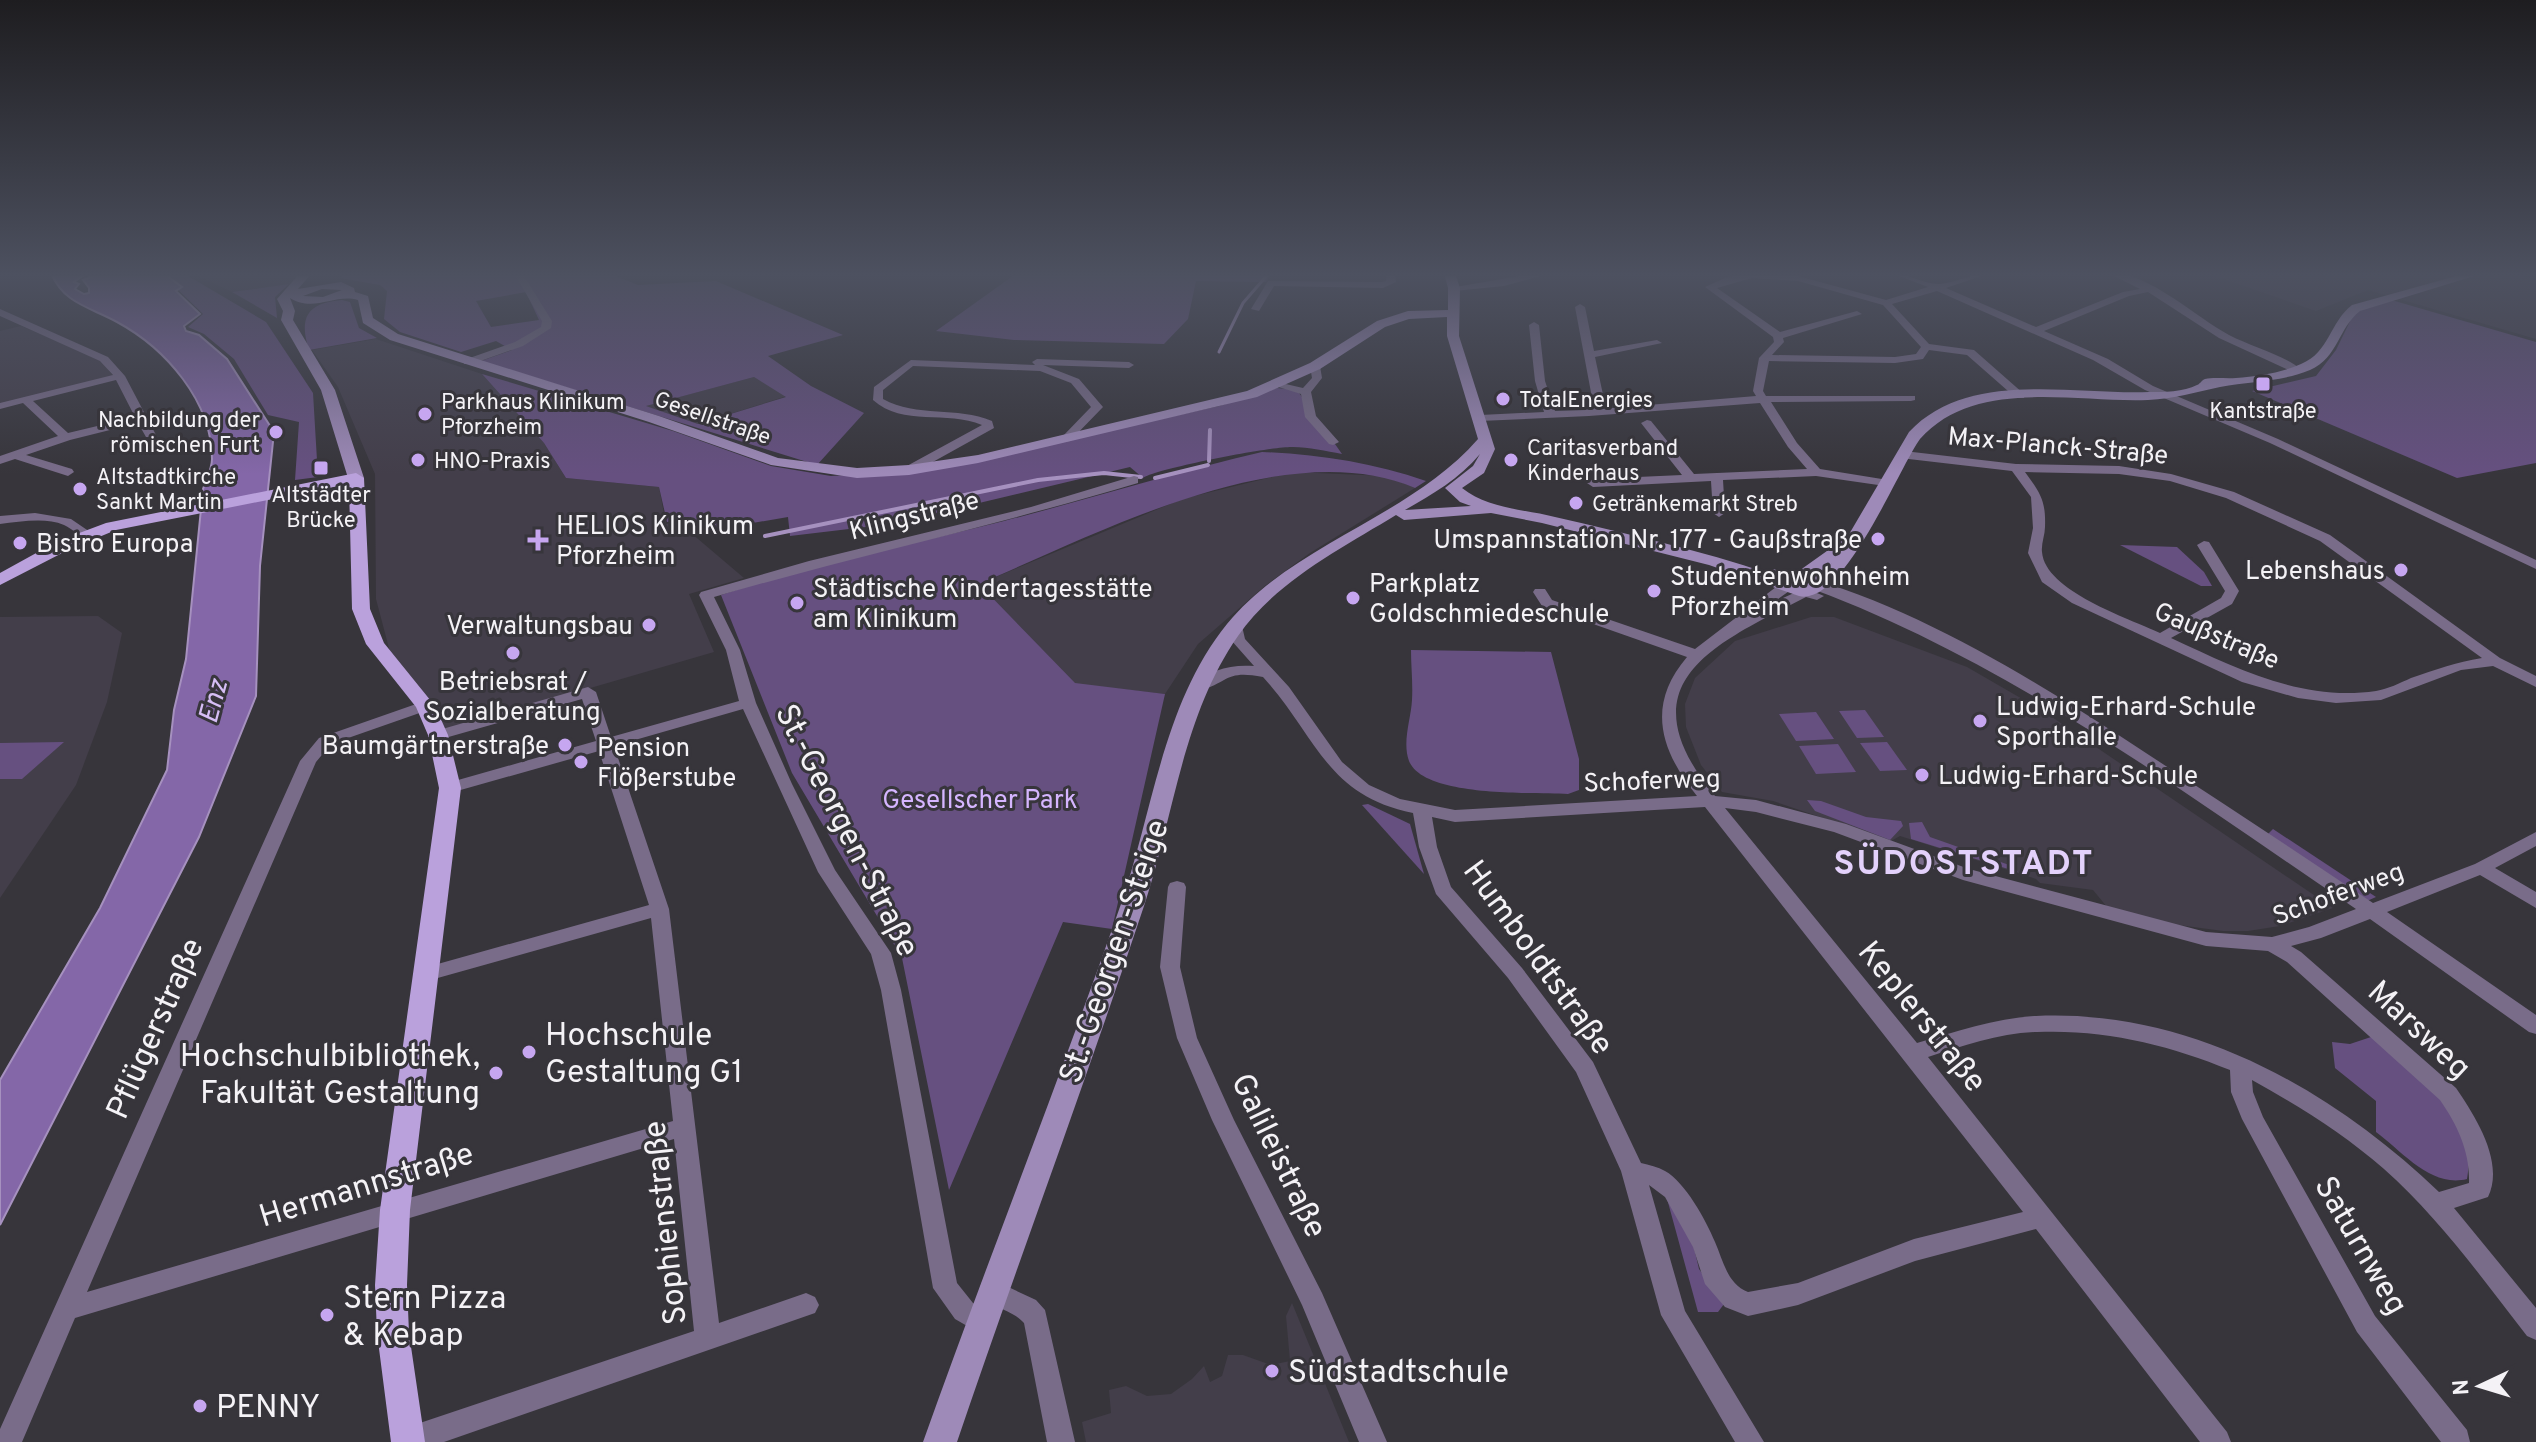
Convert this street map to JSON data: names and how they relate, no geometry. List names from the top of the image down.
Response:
{
  "streets": {
    "street": [
      "Gesellstraße",
      "Max-Planck-Straße",
      "Klingstraße",
      "Gaußstraße",
      "Schoferweg",
      "St.-Georgen-Straße",
      "St.-Georgen-Steige",
      "Humboldtstraße",
      "Keplerstraße",
      "Pflügerstraße",
      "Marsweg",
      "Galileistraße",
      "Hermannstraße",
      "Sophienstraße",
      "Saturnweg"
    ]
  },
  "crossings": [
    ["Max-Planck-Straße", "Gaußstraße"],
    ["Klingstraße", "St.-Georgen-Straße"],
    ["Schoferweg", "St.-Georgen-Steige"],
    ["Schoferweg", "Humboldtstraße"],
    ["Schoferweg", "Keplerstraße"],
    ["Schoferweg", "Marsweg"],
    ["St.-Georgen-Straße", "St.-Georgen-Steige"],
    ["Pflügerstraße", "Hermannstraße"],
    ["Hermannstraße", "Sophienstraße"]
  ],
  "districts": ["SÜDOSTSTADT"],
  "water": ["Enz"],
  "parks": ["Gesellscher Park"],
  "places": {
    "transit": ["Kantstraße", "Altstädter Brücke"],
    "other": [
      "TotalEnergies",
      "Parkhaus Klinikum Pforzheim",
      "Nachbildung der römischen Furt",
      "HNO-Praxis",
      "Caritasverband Kinderhaus",
      "Altstadtkirche Sankt Martin",
      "Getränkemarkt Streb",
      "Umspannstation Nr. 177 - Gaußstraße",
      "Bistro Europa",
      "Lebenshaus",
      "Studentenwohnheim Pforzheim",
      "Parkplatz Goldschmiedeschule",
      "Städtische Kindertagesstätte am Klinikum",
      "Verwaltungsbau",
      "Betriebsrat / Sozialberatung",
      "Ludwig-Erhard-Schule Sporthalle",
      "Baumgärtnerstraße",
      "Pension Flößerstube",
      "Ludwig-Erhard-Schule",
      "Hochschule Gestaltung G1",
      "Hochschulbibliothek, Fakultät Gestaltung",
      "Stern Pizza & Kebap",
      "Südstadtschule",
      "PENNY"
    ],
    "health": ["HELIOS Klinikum Pforzheim"]
  },
  "north": "left"
}
